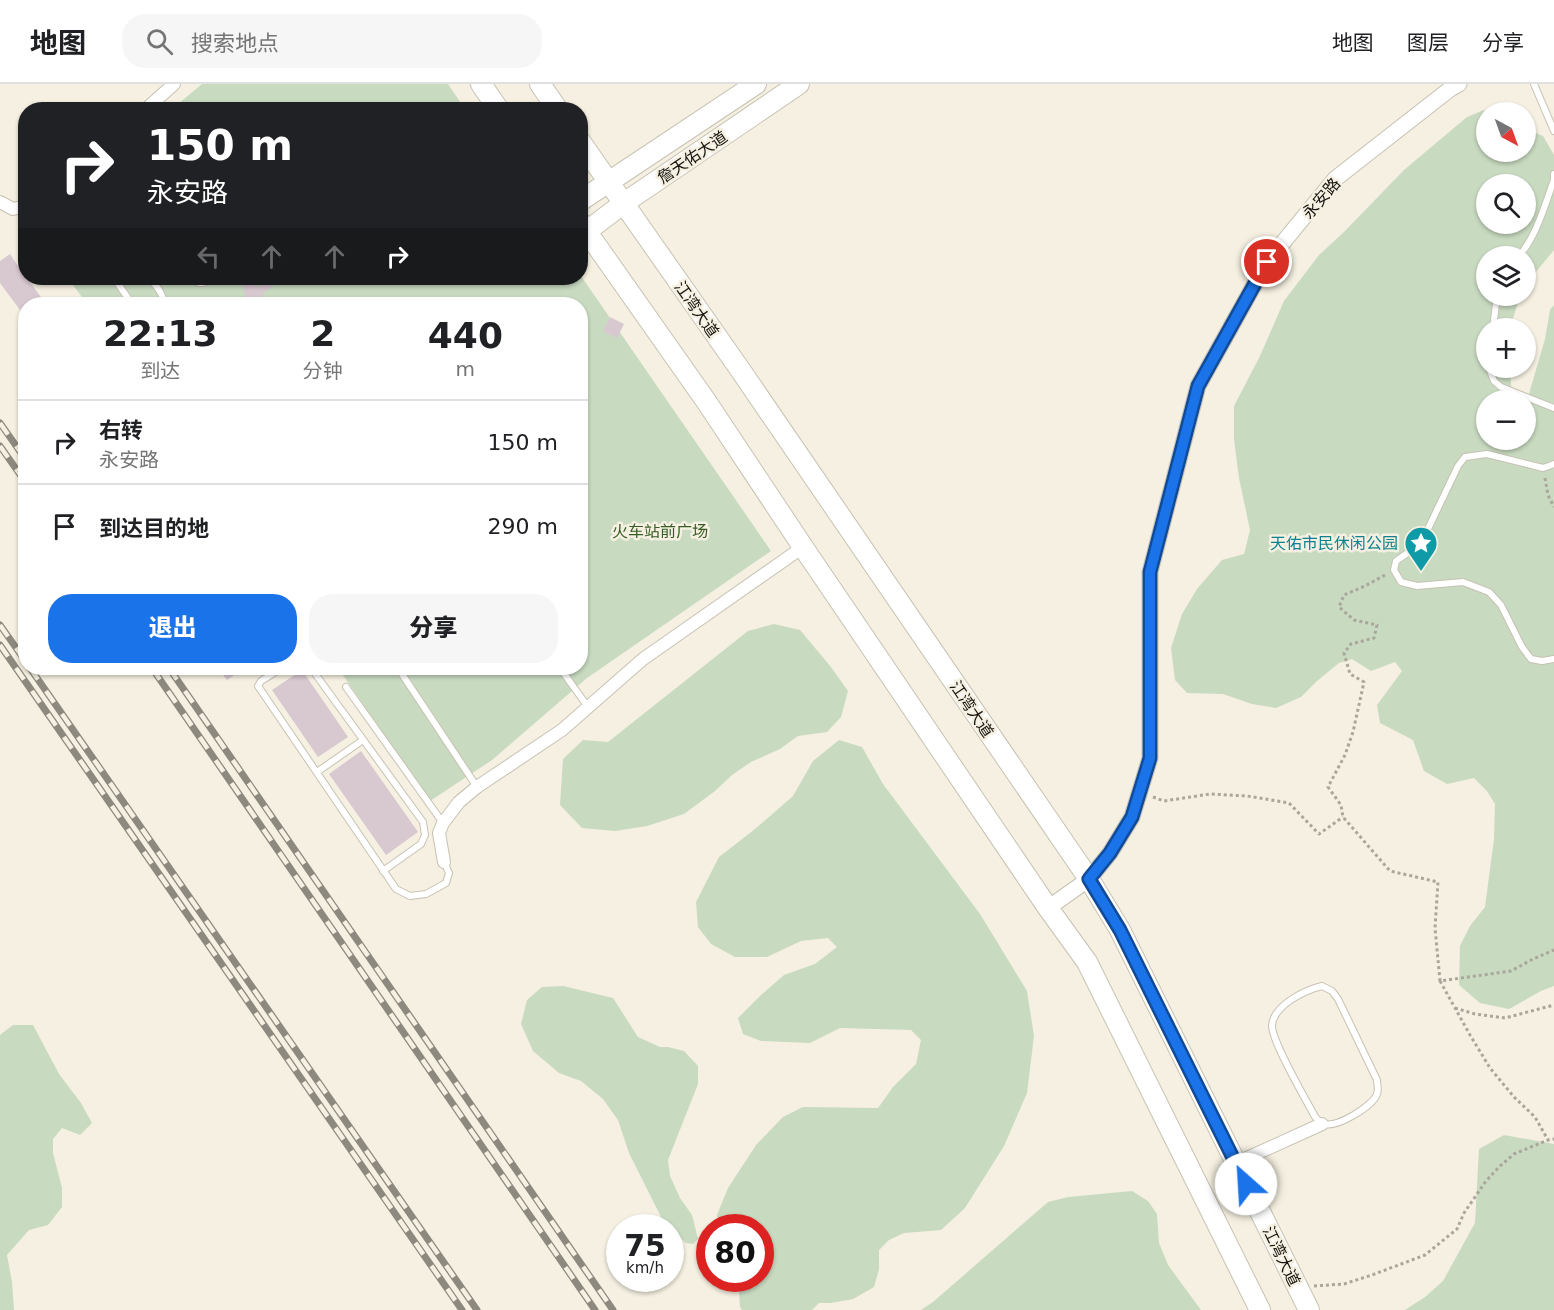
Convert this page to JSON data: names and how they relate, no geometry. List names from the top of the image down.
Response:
{
  "streets": {
    "main road": ["詹天佑大道", "江湾大道"],
    "street": ["永安路"]
  },
  "crossings": [
    ["詹天佑大道", "江湾大道"],
    ["永安路", "江湾大道"]
  ],
  "parks": ["火车站前广场"],
  "places": {
    "place": ["天佑市民休闲公园"]
  },
  "north": "bottom right",
  "page": {
    "header": "地图",
    "search": "搜索地点",
    "nav": ["地图", "图层", "分享"],
    "map_buttons": ["+", "−"],
    "turn": ["150 m", "永安路"],
    "eta": [
      "22:13",
      "到达",
      "2",
      "分钟",
      "440",
      "m"
    ],
    "list": [
      {
        "name": "右转",
        "note": "永安路",
        "value": "150 m"
      },
      {
        "name": "到达目的地",
        "value": "290 m"
      }
    ],
    "buttons": ["退出", "分享"],
    "speed": "75 km/h",
    "limit": "80"
  }
}
